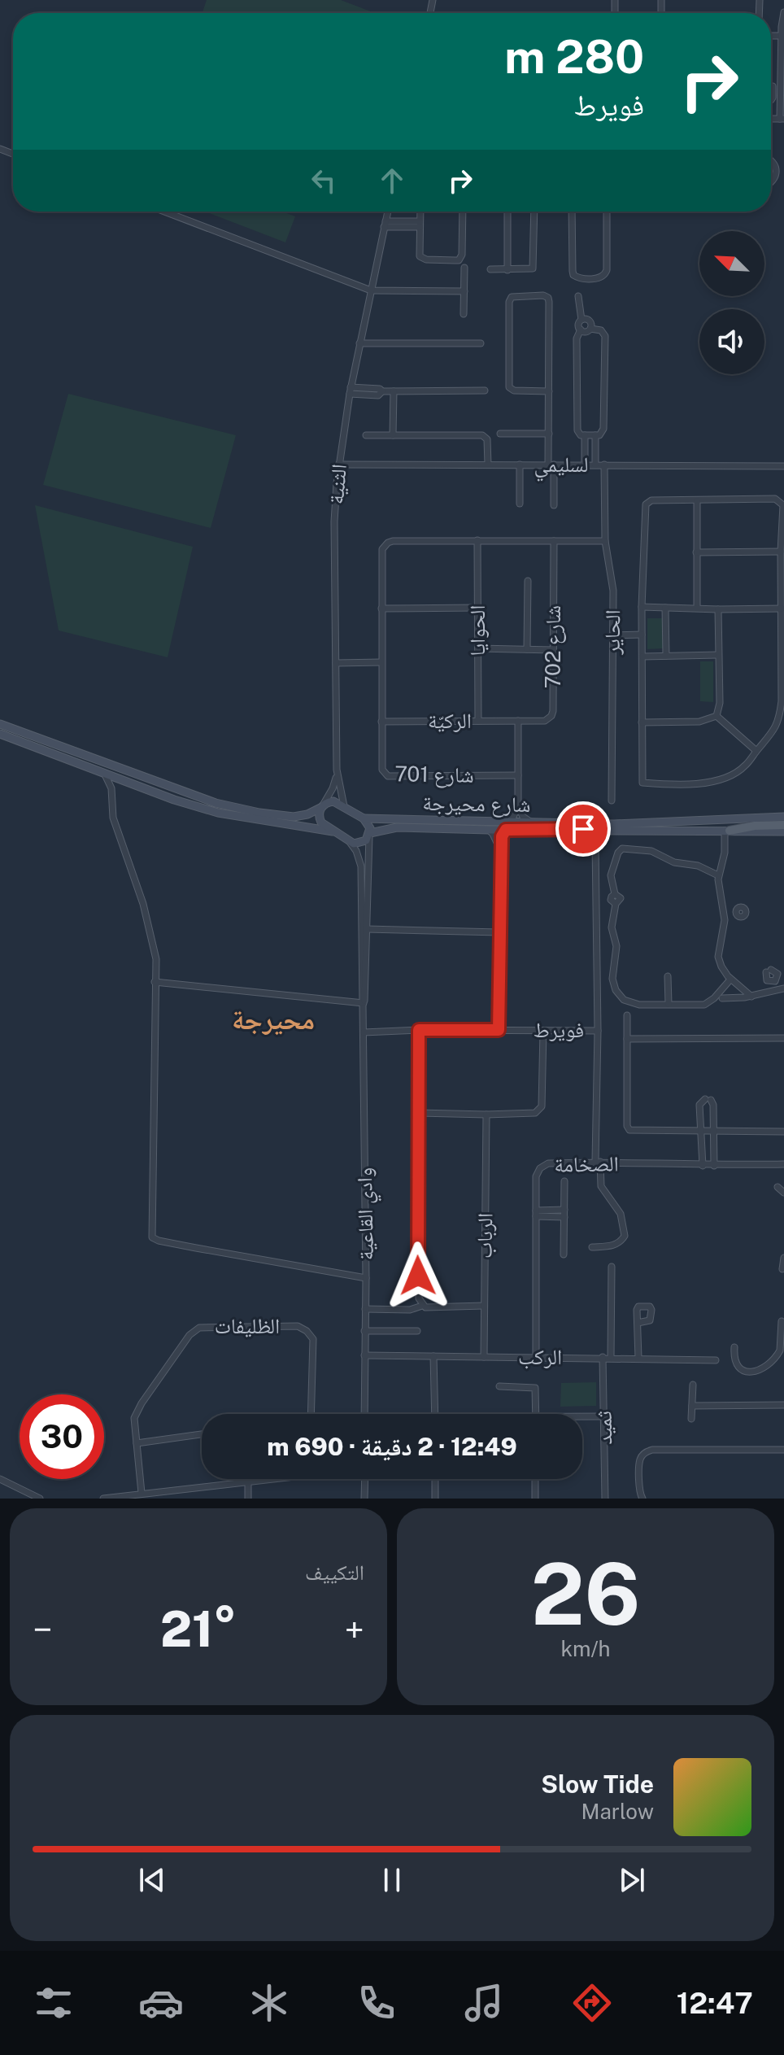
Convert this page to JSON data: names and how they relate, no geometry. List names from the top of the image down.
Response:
{
  "streets": {
    "street": [
      "لسليمي",
      "الثنية",
      "الحوايا",
      "الحاير",
      "شارع 702",
      "الركيّة",
      "شارع 701",
      "شارع محيرجة",
      "فويرط",
      "الصخامة",
      "وادي القاعية",
      "الرباب",
      "الظليفات",
      "الركب",
      "ثميد"
    ]
  },
  "crossings": [
    ["لسليمي", "الثنية"],
    ["لسليمي", "الحاير"],
    ["الحوايا", "الركيّة"],
    ["الحوايا", "شارع 701"],
    ["شارع 702", "الركيّة"],
    ["الركيّة", "شارع 701"],
    ["شارع محيرجة", "وادي القاعية"],
    ["فويرط", "وادي القاعية"],
    ["الصخامة", "الركب"],
    ["وادي القاعية", "الركب"],
    ["الرباب", "الركب"],
    ["الركب", "ثميد"]
  ],
  "districts": ["محيرجة"],
  "north": "top left",
  "page": {
    "turn": ["280 m", "فويرط"],
    "limit": "30",
    "trip": "12:49 · 2 دقيقة · 690 m",
    "tile": [
      ["26", "km/h"],
      "التكييف"
    ],
    "heat": ["−", "21°", "+"],
    "song": ["Slow Tide", "Marlow"],
    "tabs": "12:47"
  }
}
